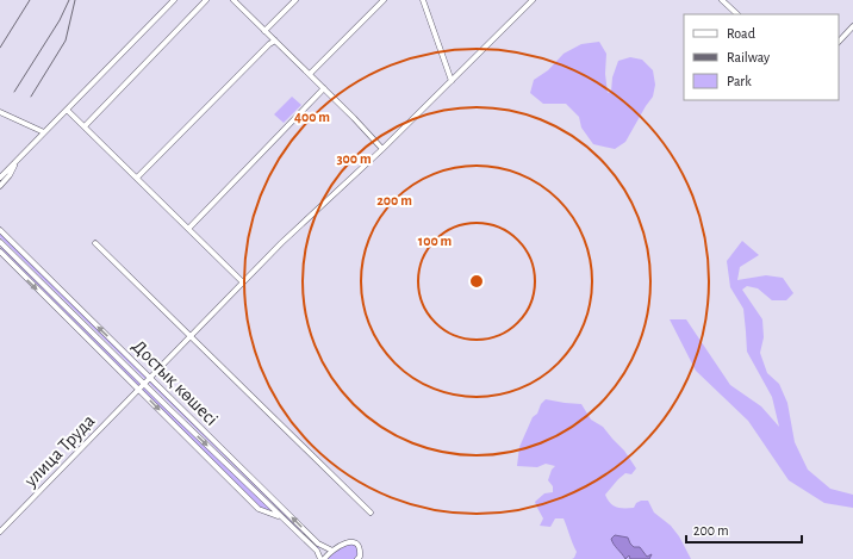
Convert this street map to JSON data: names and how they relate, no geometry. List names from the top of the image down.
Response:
{
  "streets": {
    "street": ["Достық көшесі", "улица Труда"]
  },
  "crossings": [
    ["Достық көшесі", "улица Труда"]
  ],
  "legend": ["Road", "Railway", "Park"],
  "scale_bar": "200 m",
  "rings": [
    "400 m",
    "300 m",
    "200 m",
    "100 m"
  ]
}
